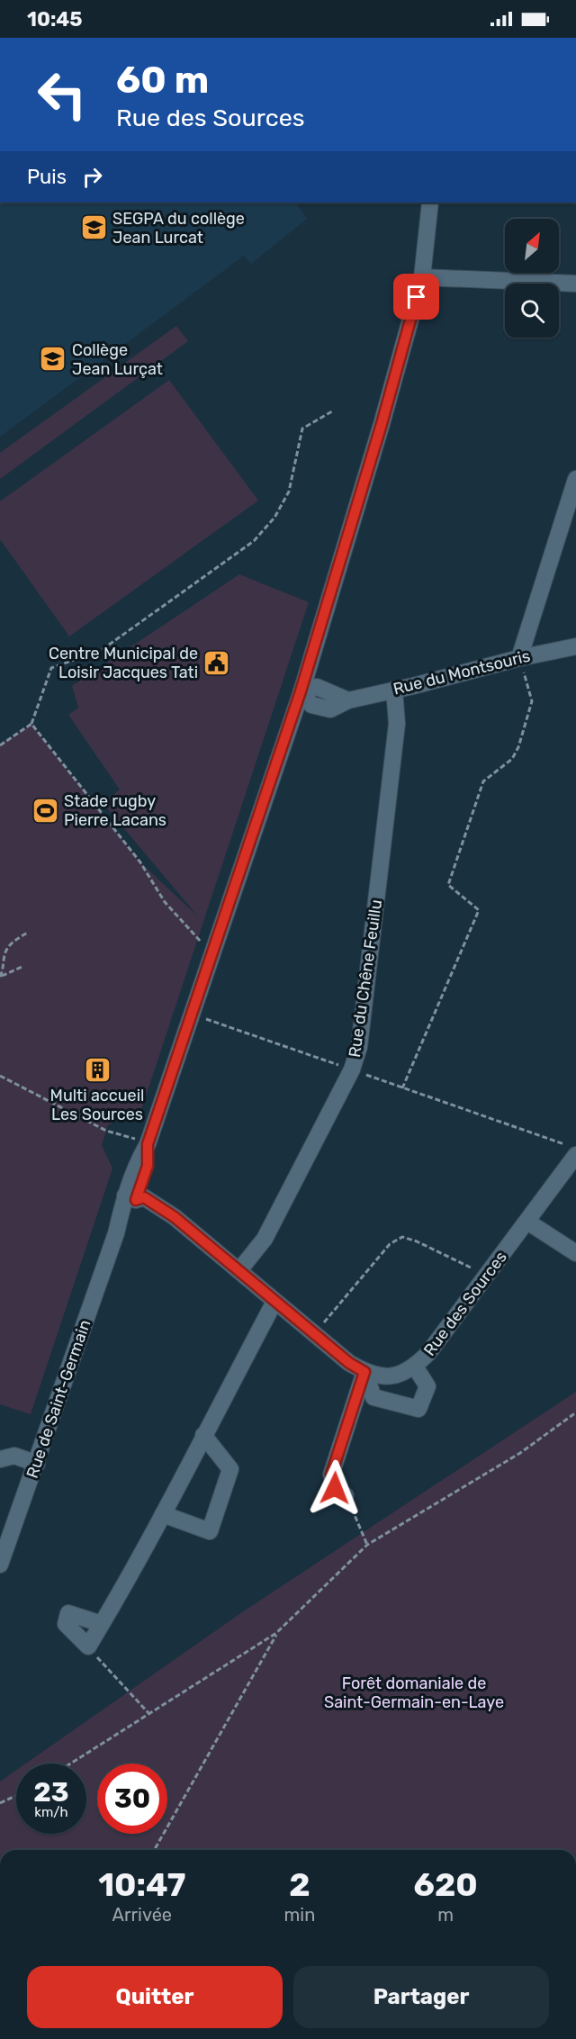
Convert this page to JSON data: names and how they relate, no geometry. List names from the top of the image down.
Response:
{
  "streets": {
    "street": [
      "Rue du Montsouris",
      "Rue du Chêne Feuillu",
      "Rue des Sources",
      "Rue de Saint-Germain"
    ]
  },
  "crossings": [
    ["Rue du Montsouris", "Rue du Chêne Feuillu"],
    ["Rue du Montsouris", "Rue de Saint-Germain"],
    ["Rue du Chêne Feuillu", "Rue des Sources"],
    ["Rue des Sources", "Rue de Saint-Germain"]
  ],
  "parks": ["Forêt domaniale de Saint-Germain-en-Laye"],
  "places": {
    "school or university": ["SEGPA du collège Jean Lurcat", "Collège Jean Lurçat"],
    "public building": ["Centre Municipal de Loisir Jacques Tati"],
    "sports": ["Stade rugby Pierre Lacans"],
    "building": ["Multi accueil Les Sources"]
  },
  "north": "top right",
  "page": {
    "status": "10:45",
    "turn": ["60 m", "Rue des Sources"],
    "then": "Puis",
    "speed": "23 km/h",
    "limit": "30",
    "eta": [
      "10:47",
      "Arrivée",
      "2",
      "min",
      "620",
      "m"
    ],
    "buttons": ["Quitter", "Partager"]
  }
}
